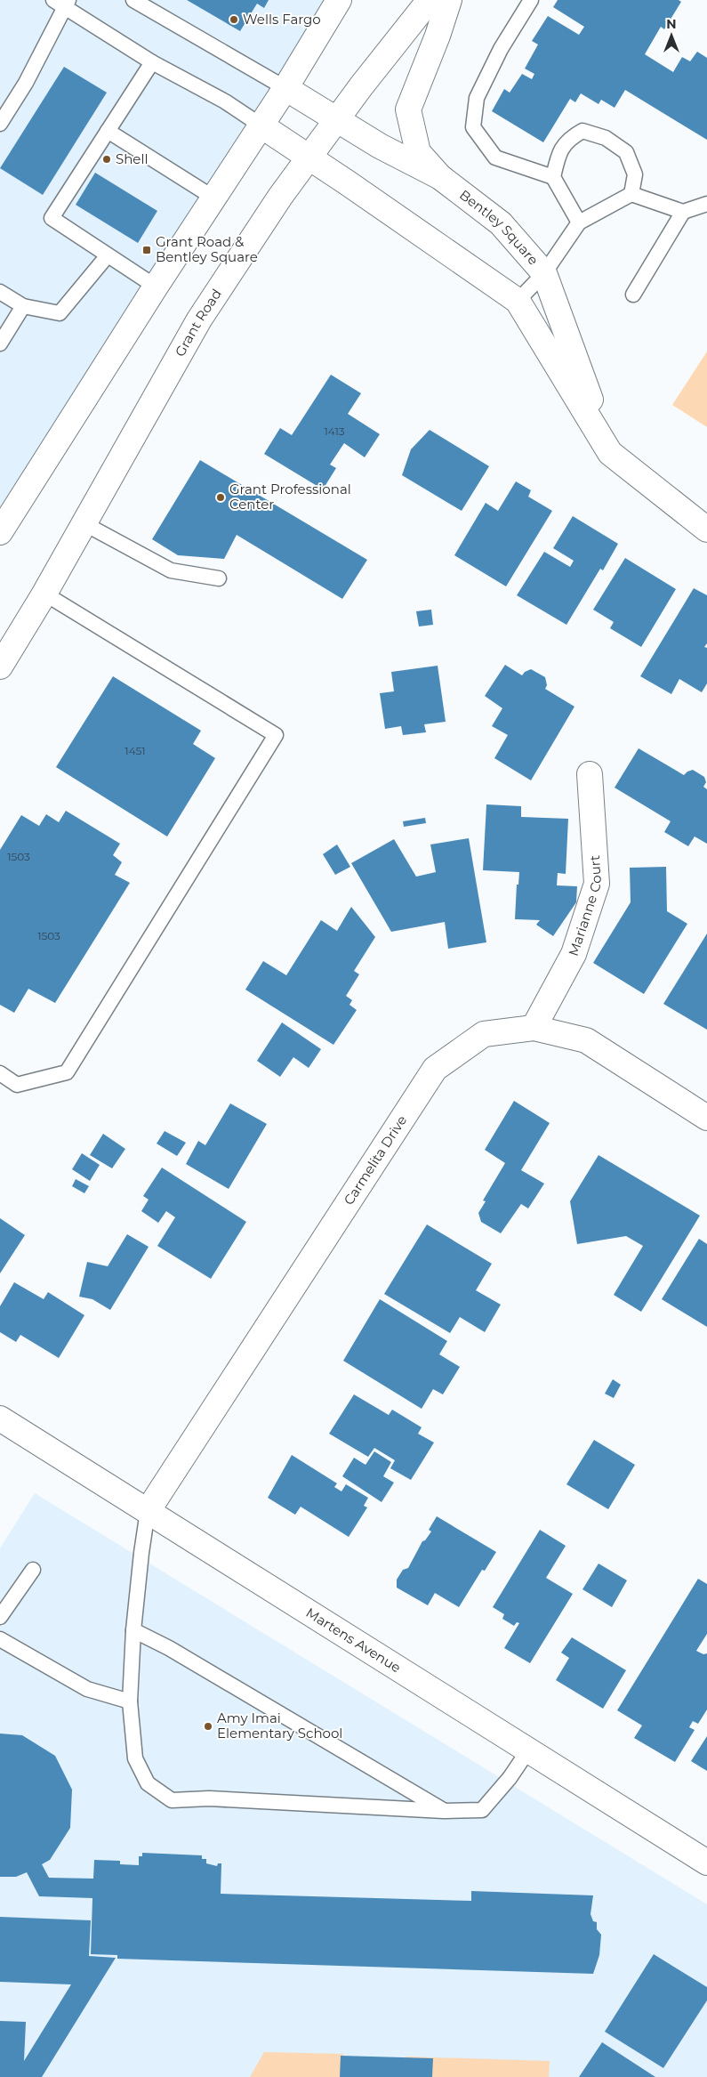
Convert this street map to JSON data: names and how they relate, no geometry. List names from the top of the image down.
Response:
{
  "streets": {
    "street": [
      "Bentley Square",
      "Grant Road",
      "Marianne Court",
      "Carmelita Drive",
      "Martens Avenue"
    ]
  },
  "crossings": [
    ["Bentley Square", "Grant Road"],
    ["Marianne Court", "Carmelita Drive"],
    ["Carmelita Drive", "Martens Avenue"]
  ],
  "places": {
    "other": [
      "Wells Fargo",
      "Shell",
      "Grant Professional Center",
      "Amy Imai Elementary School"
    ],
    "transit": ["Grant Road & Bentley Square"]
  },
  "house_numbers": [
    "1413",
    "1451",
    "1503",
    "1503"
  ],
  "north": "top"
}
